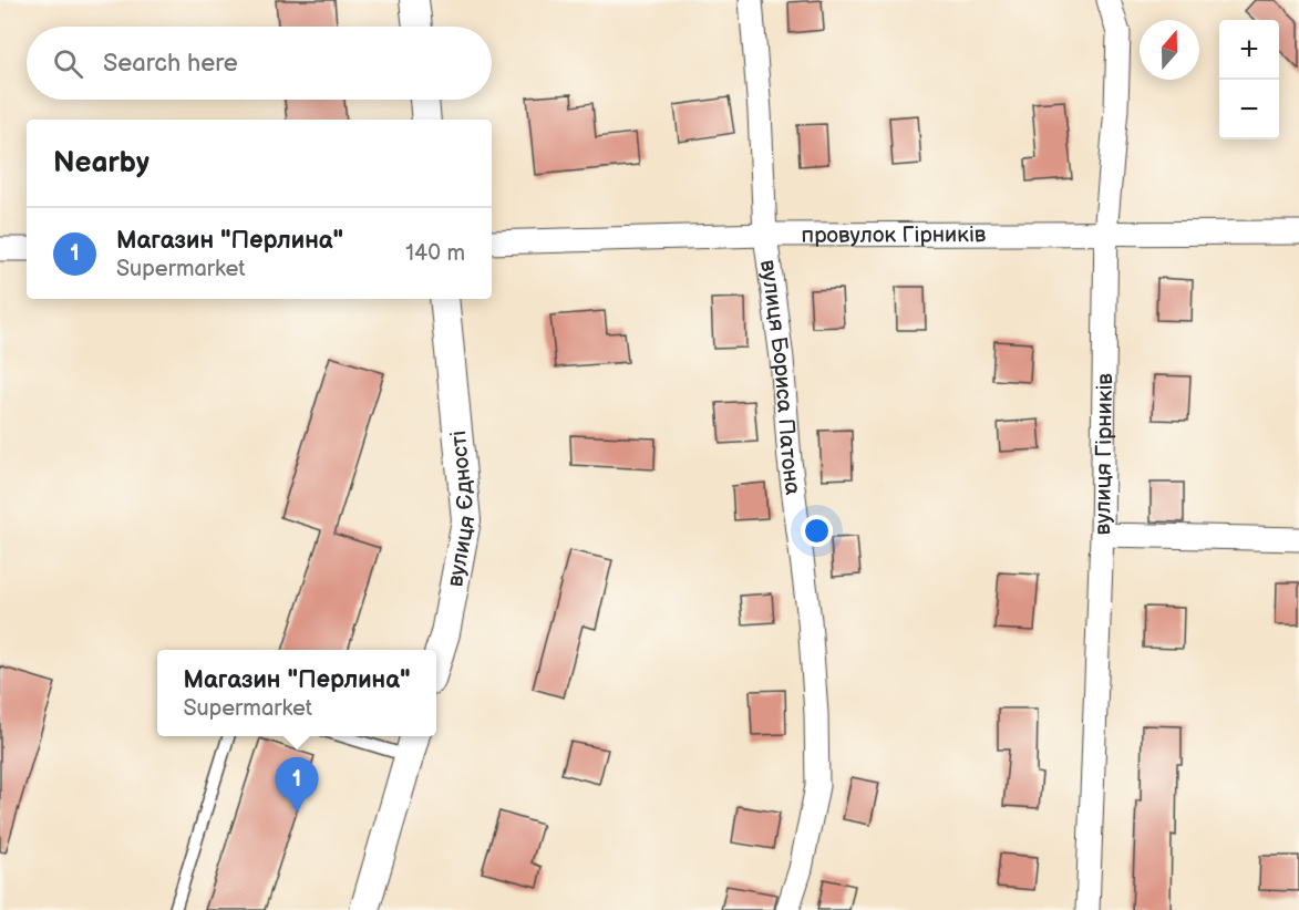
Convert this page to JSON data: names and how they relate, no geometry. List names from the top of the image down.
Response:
{
  "streets": {
    "street": [
      "провулок Гірників",
      "вулиця Бориса Патона",
      "вулиця Гірників",
      "вулиця Єдності"
    ]
  },
  "crossings": [
    ["провулок Гірників", "вулиця Бориса Патона"],
    ["провулок Гірників", "вулиця Гірників"]
  ],
  "north": "top",
  "page": {
    "map_buttons": ["+", "−"],
    "search": "Search here",
    "heading": "Nearby",
    "list": [
      {
        "mark": "1",
        "name": "Магазин \"Перлина\"",
        "note": "Supermarket",
        "value": "140 m"
      }
    ],
    "popup": ["Магазин \"Перлина\"", "Supermarket"],
    "pins": "1"
  }
}
